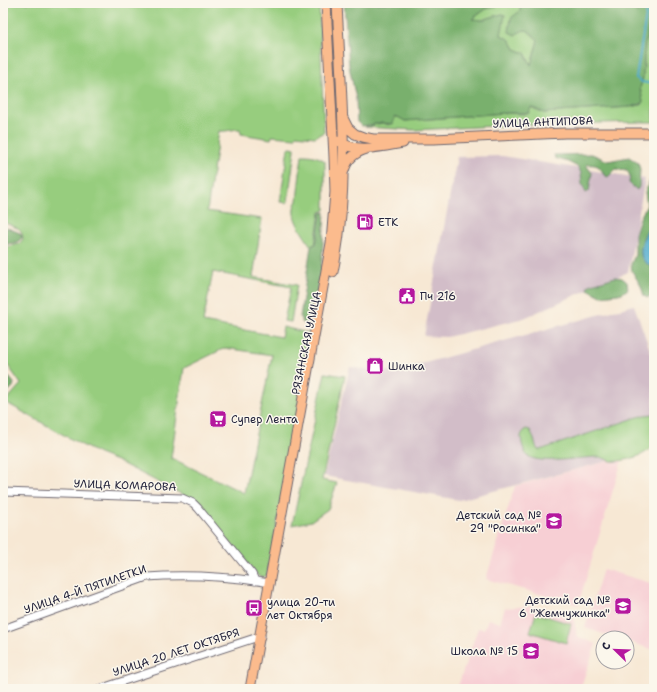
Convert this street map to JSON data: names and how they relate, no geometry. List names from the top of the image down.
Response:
{
  "streets": {
    "main road": ["УЛИЦА АНТИПОВА", "РЯЗАНСКАЯ УЛИЦА"],
    "street": ["УЛИЦА КОМАРОВА", "УЛИЦА 4-Й ПЯТИЛЕТКИ", "УЛИЦА 20 ЛЕТ ОКТЯБРЯ"]
  },
  "crossings": [
    ["УЛИЦА АНТИПОВА", "РЯЗАНСКАЯ УЛИЦА"],
    ["РЯЗАНСКАЯ УЛИЦА", "УЛИЦА 4-Й ПЯТИЛЕТКИ"],
    ["РЯЗАНСКАЯ УЛИЦА", "УЛИЦА 20 ЛЕТ ОКТЯБРЯ"],
    ["УЛИЦА КОМАРОВА", "УЛИЦА 4-Й ПЯТИЛЕТКИ"]
  ],
  "places": {
    "fuel station": ["ЕТК"],
    "public building": ["Пч 216"],
    "shop": ["Шинка"],
    "supermarket": ["Супер Лента"],
    "school or university": ["Детский сад № 29 \"Росинка\"", "Детский сад № 6 \"Жемчужинка\"", "Школа № 15"],
    "bus stop": ["улица 20-ти лет Октября"]
  },
  "north": "top left"
}
